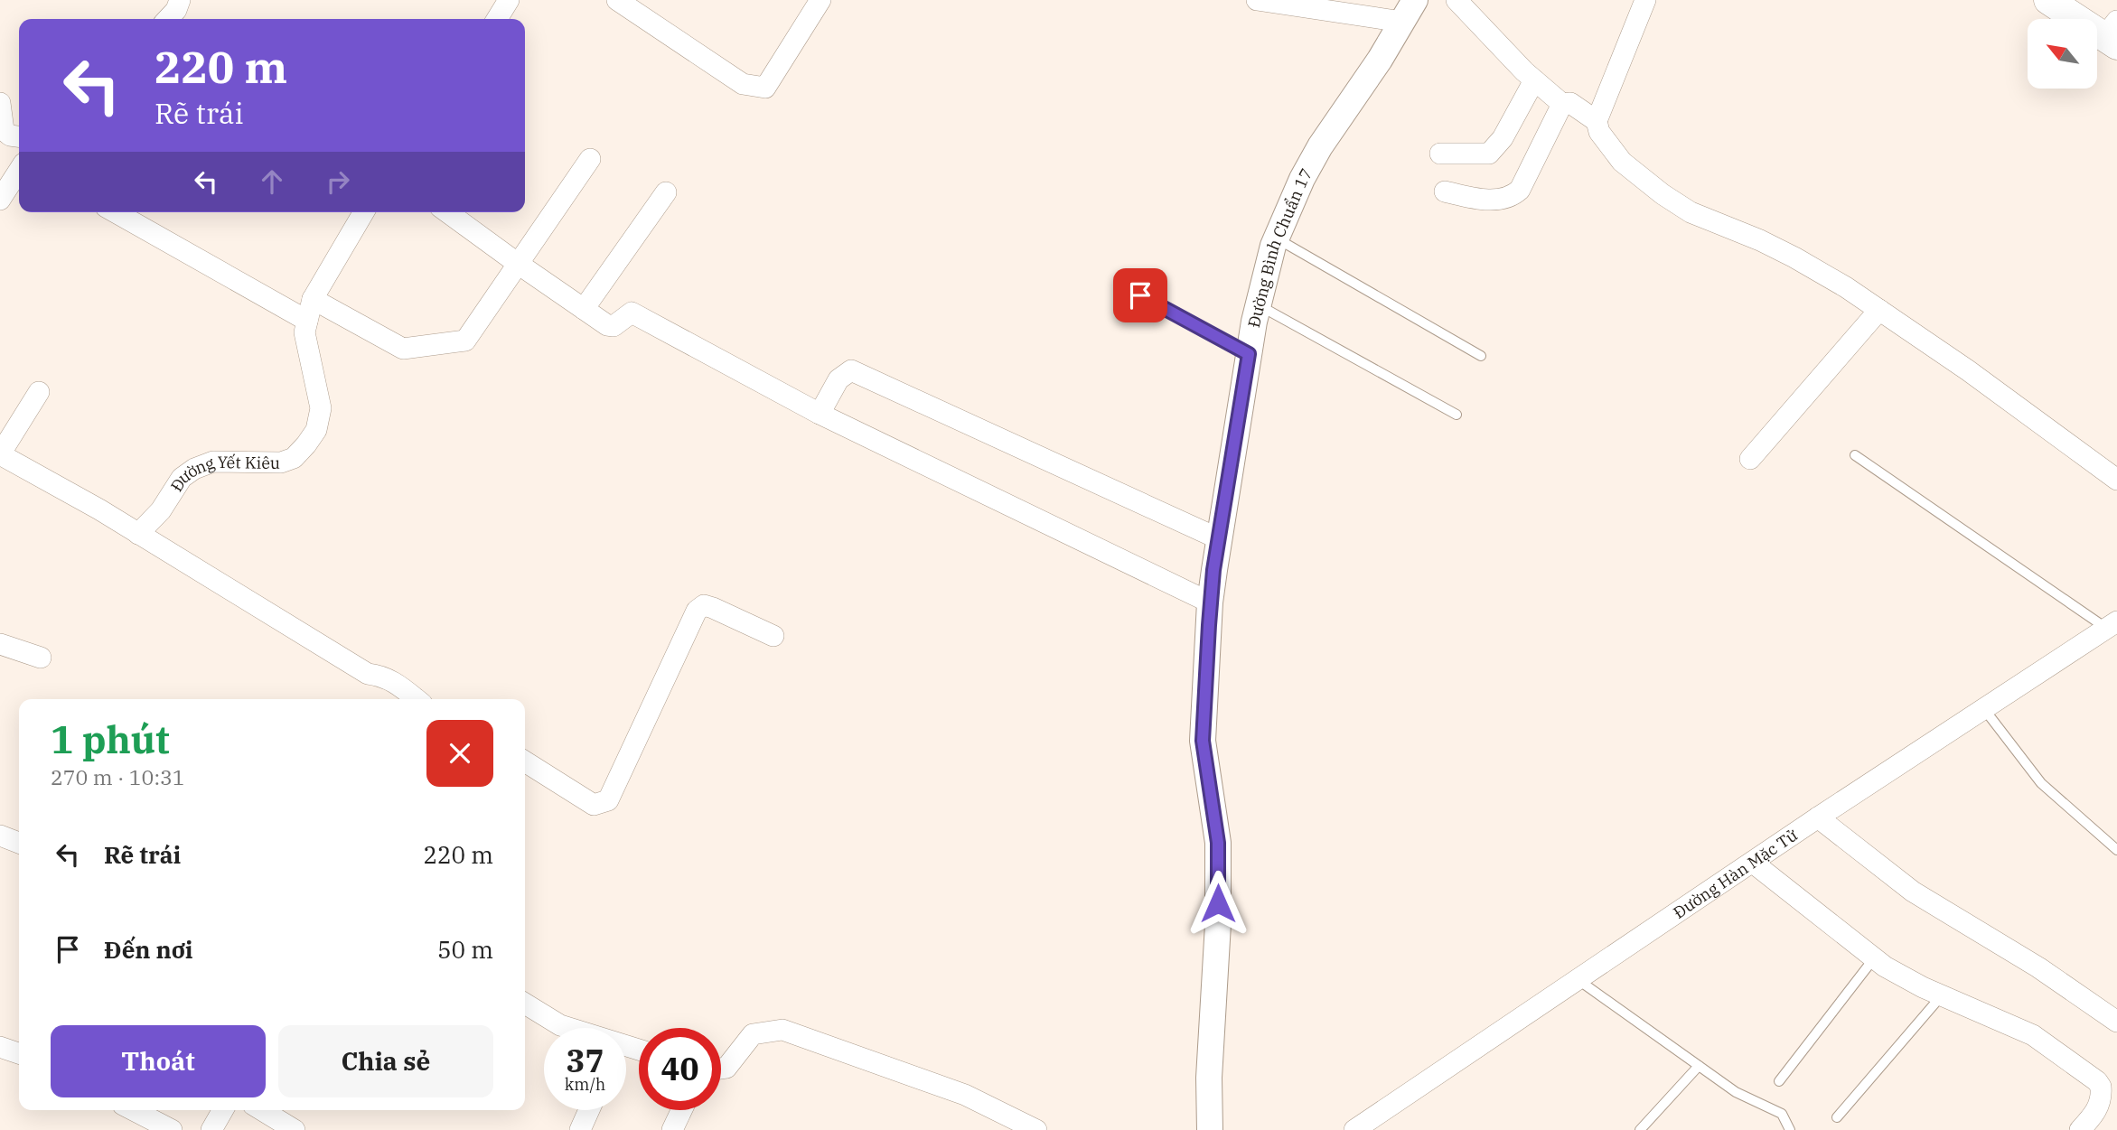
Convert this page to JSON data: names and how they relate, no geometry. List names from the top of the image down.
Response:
{
  "streets": {
    "street": ["Đường Bình Chuẩn 17", "Đường Yết Kiêu", "Đường Hàn Mặc Tử"]
  },
  "north": "top left",
  "page": {
    "turn": ["220 m", "Rẽ trái"],
    "heading": ["1 phút", "270 m · 10:31"],
    "list": [
      {
        "name": "Rẽ trái",
        "value": "220 m"
      },
      {
        "name": "Đến nơi",
        "value": "50 m"
      }
    ],
    "buttons": ["Thoát", "Chia sẻ"],
    "speed": "37 km/h",
    "limit": "40"
  }
}
